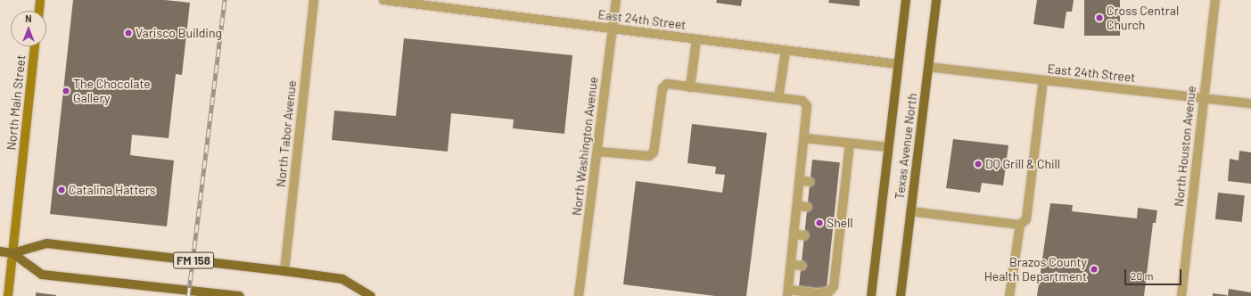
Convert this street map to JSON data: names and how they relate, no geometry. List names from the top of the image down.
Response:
{
  "streets": {
    "main road": ["Texas Avenue North", "FM 158"],
    "street": [
      "East 24th Street",
      "North Main Street",
      "North Tabor Avenue",
      "North Washington Avenue",
      "North Houston Avenue"
    ]
  },
  "crossings": [
    ["East 24th Street", "North Washington Avenue"],
    ["East 24th Street", "Texas Avenue North"],
    ["East 24th Street", "North Houston Avenue"],
    ["North Main Street", "FM 158"],
    ["North Tabor Avenue", "FM 158"]
  ],
  "places": [
    "Cross Central Church",
    "Varisco Building",
    "The Chocolate Gallery",
    "DQ Grill & Chill",
    "Catalina Hatters",
    "Shell",
    "Brazos County Health Department"
  ],
  "scale_bar": "20 m",
  "north": "top"
}
